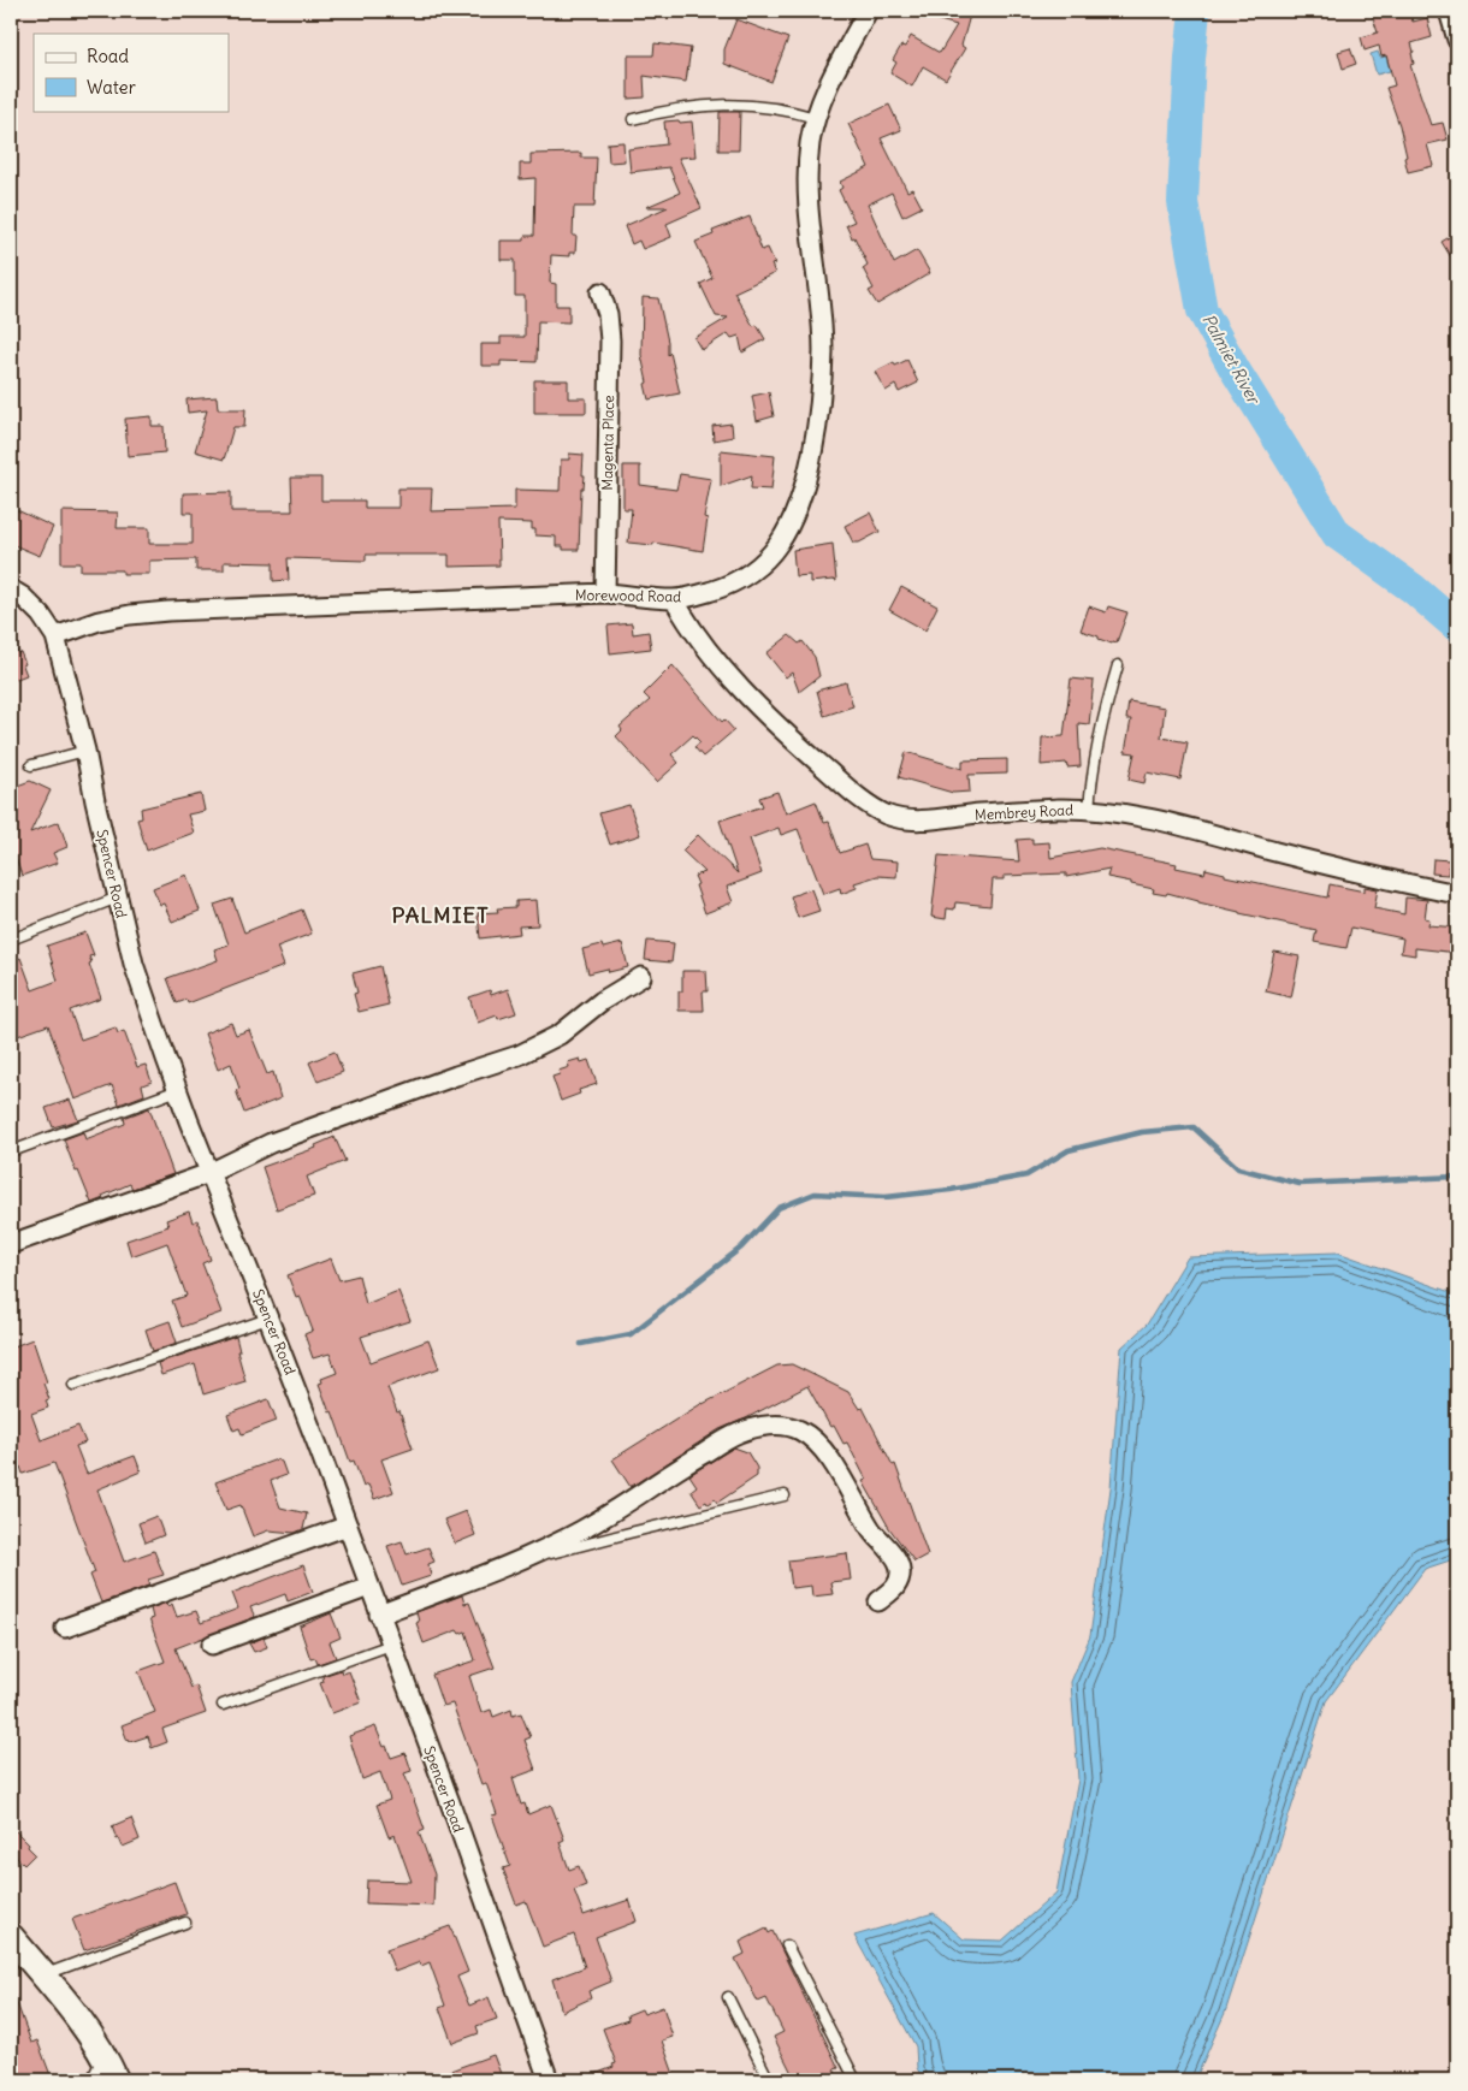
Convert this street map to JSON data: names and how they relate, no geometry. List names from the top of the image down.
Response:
{
  "streets": {
    "street": [
      "Magenta Place",
      "Morewood Road",
      "Membrey Road",
      "Spencer Road"
    ]
  },
  "crossings": [
    ["Magenta Place", "Morewood Road"],
    ["Morewood Road", "Membrey Road"],
    ["Morewood Road", "Spencer Road"]
  ],
  "districts": ["PALMIET"],
  "water": ["Palmiet River"],
  "legend": ["Road", "Water"]
}
